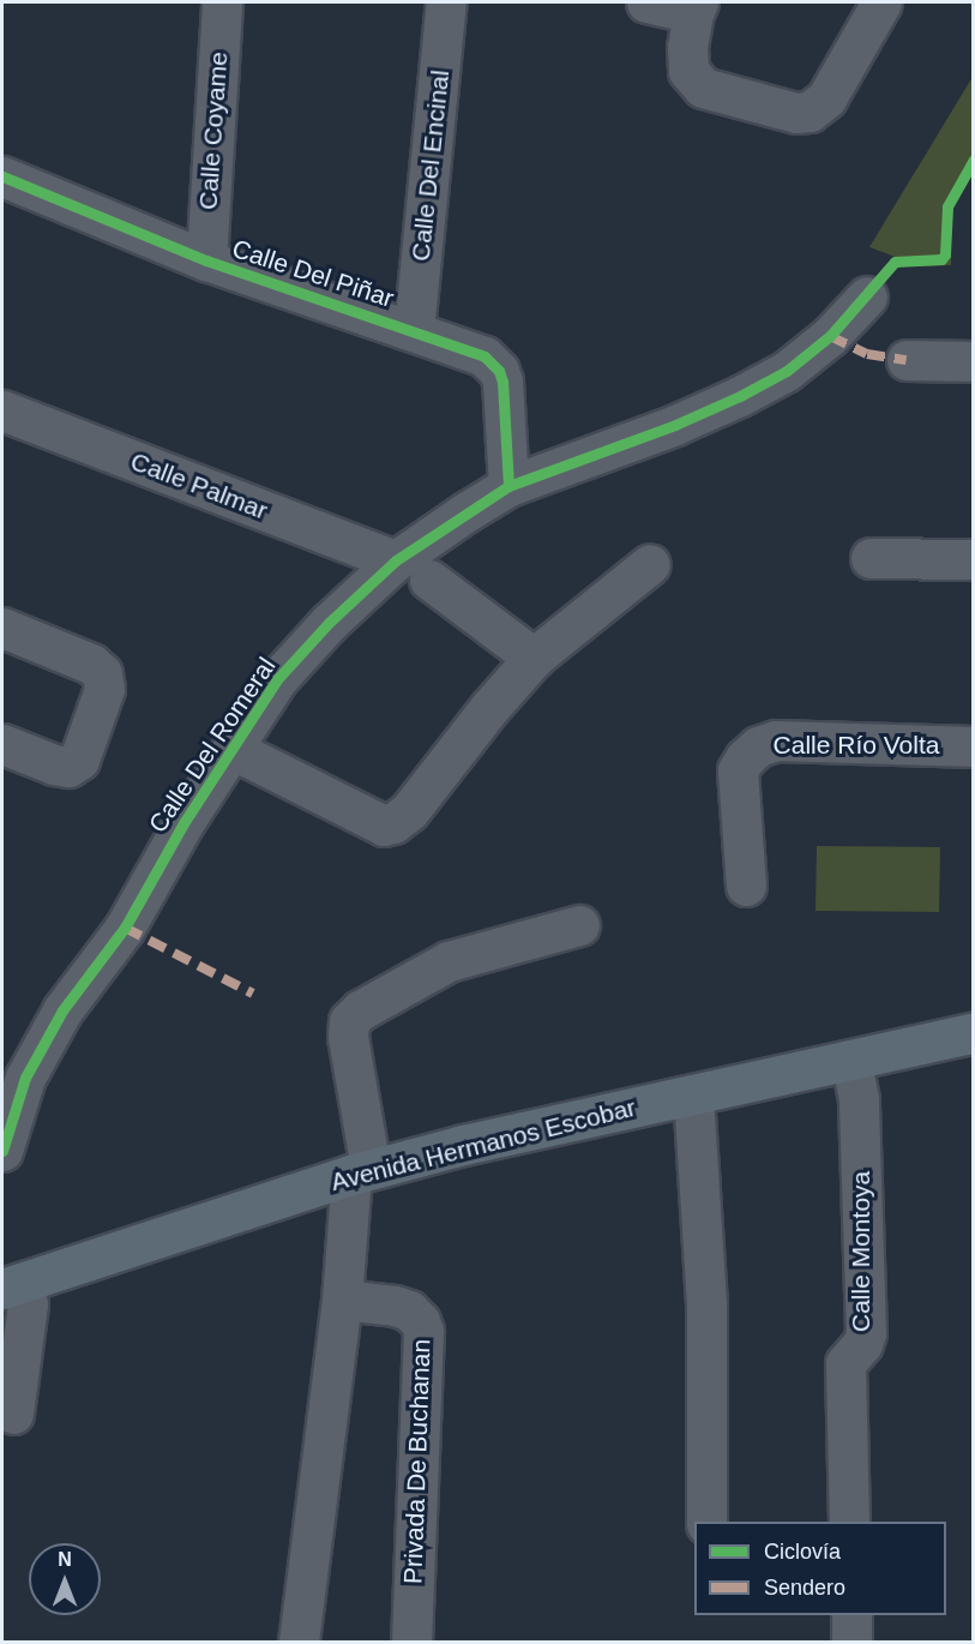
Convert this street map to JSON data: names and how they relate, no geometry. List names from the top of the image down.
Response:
{
  "streets": {
    "main road": ["Avenida Hermanos Escobar"],
    "street": [
      "Calle Coyame",
      "Calle Del Encinal",
      "Calle Del Piñar",
      "Calle Palmar",
      "Calle Del Romeral",
      "Calle Río Volta",
      "Calle Montoya",
      "Privada De Buchanan"
    ]
  },
  "crossings": [
    ["Calle Coyame", "Calle Del Piñar"],
    ["Calle Del Encinal", "Calle Del Piñar"],
    ["Calle Del Piñar", "Calle Del Romeral"],
    ["Calle Palmar", "Calle Del Romeral"],
    ["Avenida Hermanos Escobar", "Calle Montoya"]
  ],
  "legend": ["Ciclovía", "Sendero"],
  "north": "top"
}
